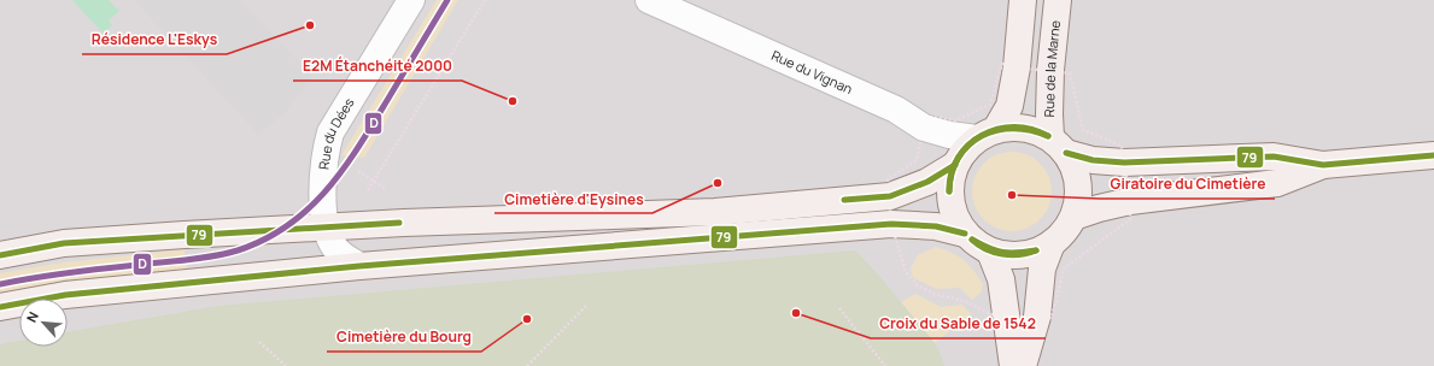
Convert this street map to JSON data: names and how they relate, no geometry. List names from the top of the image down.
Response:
{
  "streets": {
    "street": ["Rue de la Marne", "Rue du Vignan", "Rue du Dées"]
  },
  "crossings": [
    ["Rue de la Marne", "Rue du Vignan"]
  ],
  "places": [
    "Résidence L'Eskys",
    "E2M Étanchéité 2000",
    "Cimetière d'Eysines",
    "Giratoire du Cimetière",
    "Croix du Sable de 1542",
    "Cimetière du Bourg"
  ],
  "lines": ["transit line D", "transit line 79"],
  "north": "top left"
}
